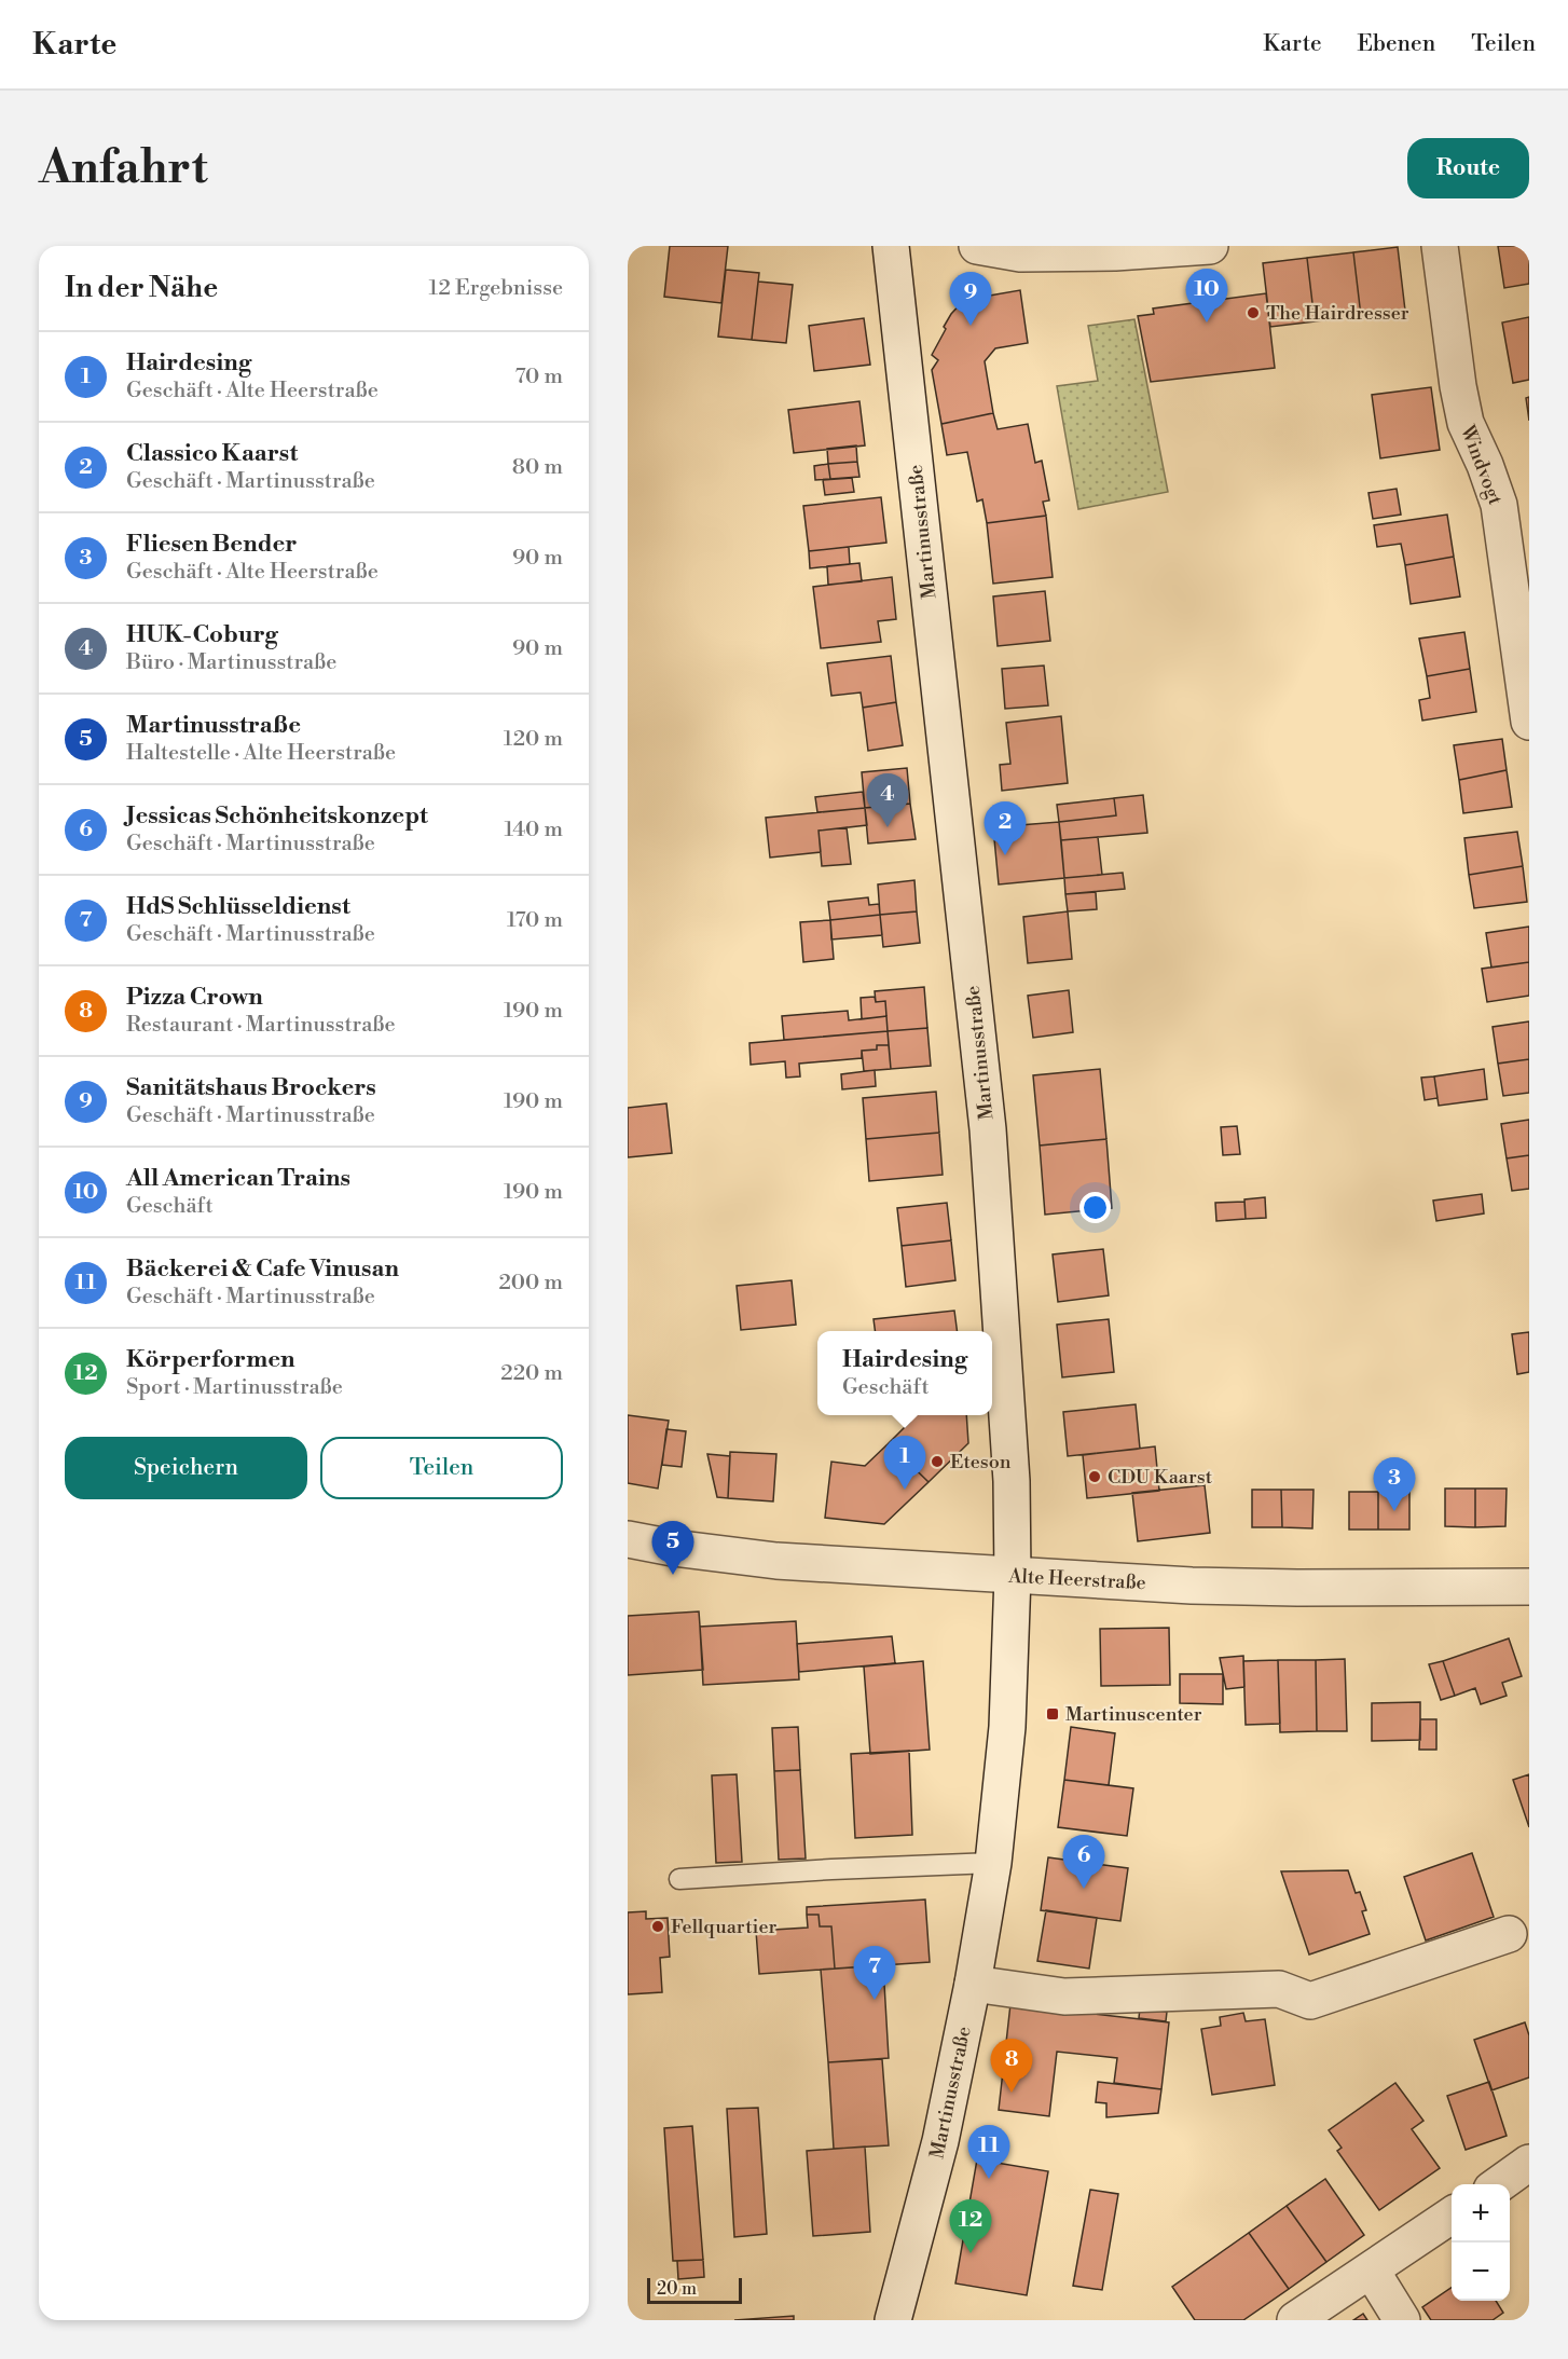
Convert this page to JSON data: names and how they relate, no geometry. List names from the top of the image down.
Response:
{
  "streets": {
    "street": ["Windvogt", "Martinusstraße", "Alte Heerstraße"]
  },
  "crossings": [
    ["Martinusstraße", "Alte Heerstraße"]
  ],
  "places": {
    "other": [
      "The Hairdresser",
      "Eteson",
      "CDU Kaarst",
      "Fellquartier"
    ],
    "transit": ["Martinuscenter"]
  },
  "scale_bar": "20 m",
  "page": {
    "header": "Karte",
    "nav": ["Karte", "Ebenen", "Teilen"],
    "buttons": [
      "Route",
      ["Speichern", "Teilen"]
    ],
    "title": "Anfahrt",
    "heading": ["In der Nähe", "12 Ergebnisse"],
    "pins": [
      "10",
      "9",
      "4",
      "2",
      "1",
      "3",
      "5",
      "6",
      "7",
      "8",
      "11",
      "12"
    ],
    "list": [
      {
        "mark": "1",
        "name": "Hairdesing",
        "note": "Geschäft · Alte Heerstraße",
        "value": "70 m"
      },
      {
        "mark": "2",
        "name": "Classico Kaarst",
        "note": "Geschäft · Martinusstraße",
        "value": "80 m"
      },
      {
        "mark": "3",
        "name": "Fliesen Bender",
        "note": "Geschäft · Alte Heerstraße",
        "value": "90 m"
      },
      {
        "mark": "4",
        "name": "HUK-Coburg",
        "note": "Büro · Martinusstraße",
        "value": "90 m"
      },
      {
        "mark": "5",
        "name": "Martinusstraße",
        "note": "Haltestelle · Alte Heerstraße",
        "value": "120 m"
      },
      {
        "mark": "6",
        "name": "Jessicas Schönheitskonzept",
        "note": "Geschäft · Martinusstraße",
        "value": "140 m"
      },
      {
        "mark": "7",
        "name": "HdS Schlüsseldienst",
        "note": "Geschäft · Martinusstraße",
        "value": "170 m"
      },
      {
        "mark": "8",
        "name": "Pizza Crown",
        "note": "Restaurant · Martinusstraße",
        "value": "190 m"
      },
      {
        "mark": "9",
        "name": "Sanitätshaus Brockers",
        "note": "Geschäft · Martinusstraße",
        "value": "190 m"
      },
      {
        "mark": "10",
        "name": "All American Trains",
        "note": "Geschäft",
        "value": "190 m"
      },
      {
        "mark": "11",
        "name": "Bäckerei & Cafe Vinusan",
        "note": "Geschäft · Martinusstraße",
        "value": "200 m"
      },
      {
        "mark": "12",
        "name": "Körperformen",
        "note": "Sport · Martinusstraße",
        "value": "220 m"
      }
    ],
    "popup": ["Hairdesing", "Geschäft"],
    "map_buttons": ["+", "−"],
    "scale": "20 m"
  }
}
